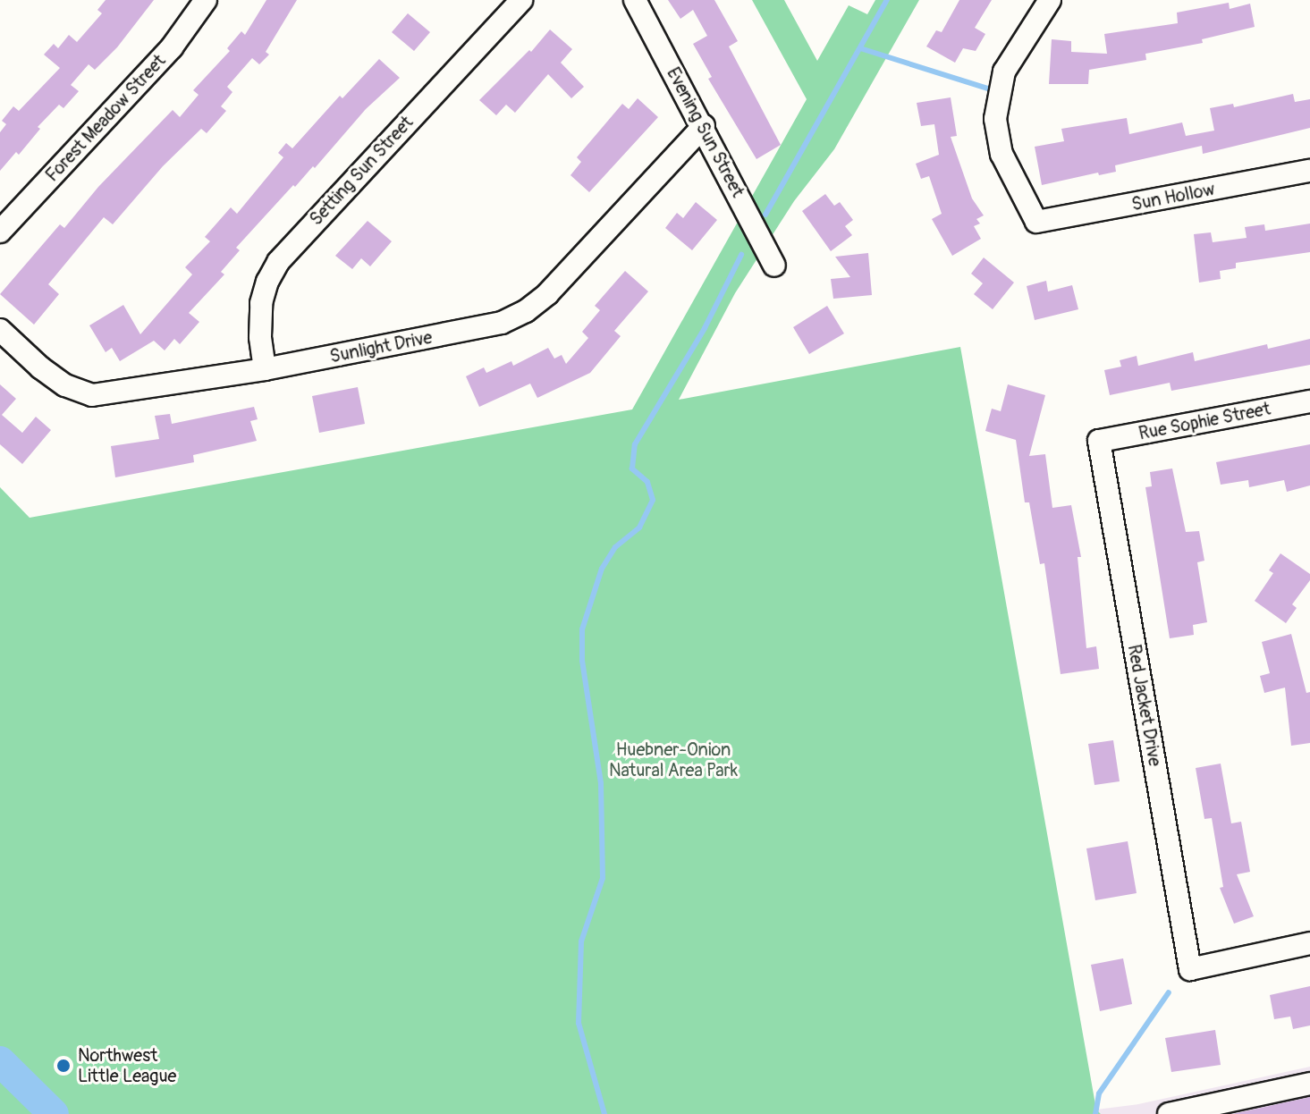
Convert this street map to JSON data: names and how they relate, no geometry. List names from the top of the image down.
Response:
{
  "streets": {
    "street": [
      "Forest Meadow Street",
      "Evening Sun Street",
      "Setting Sun Street",
      "Sun Hollow",
      "Sunlight Drive",
      "Rue Sophie Street",
      "Red Jacket Drive"
    ]
  },
  "crossings": [
    ["Evening Sun Street", "Sunlight Drive"],
    ["Setting Sun Street", "Sunlight Drive"],
    ["Rue Sophie Street", "Red Jacket Drive"]
  ],
  "parks": ["Huebner-Onion Natural Area Park"],
  "places": ["Northwest Little League"]
}
